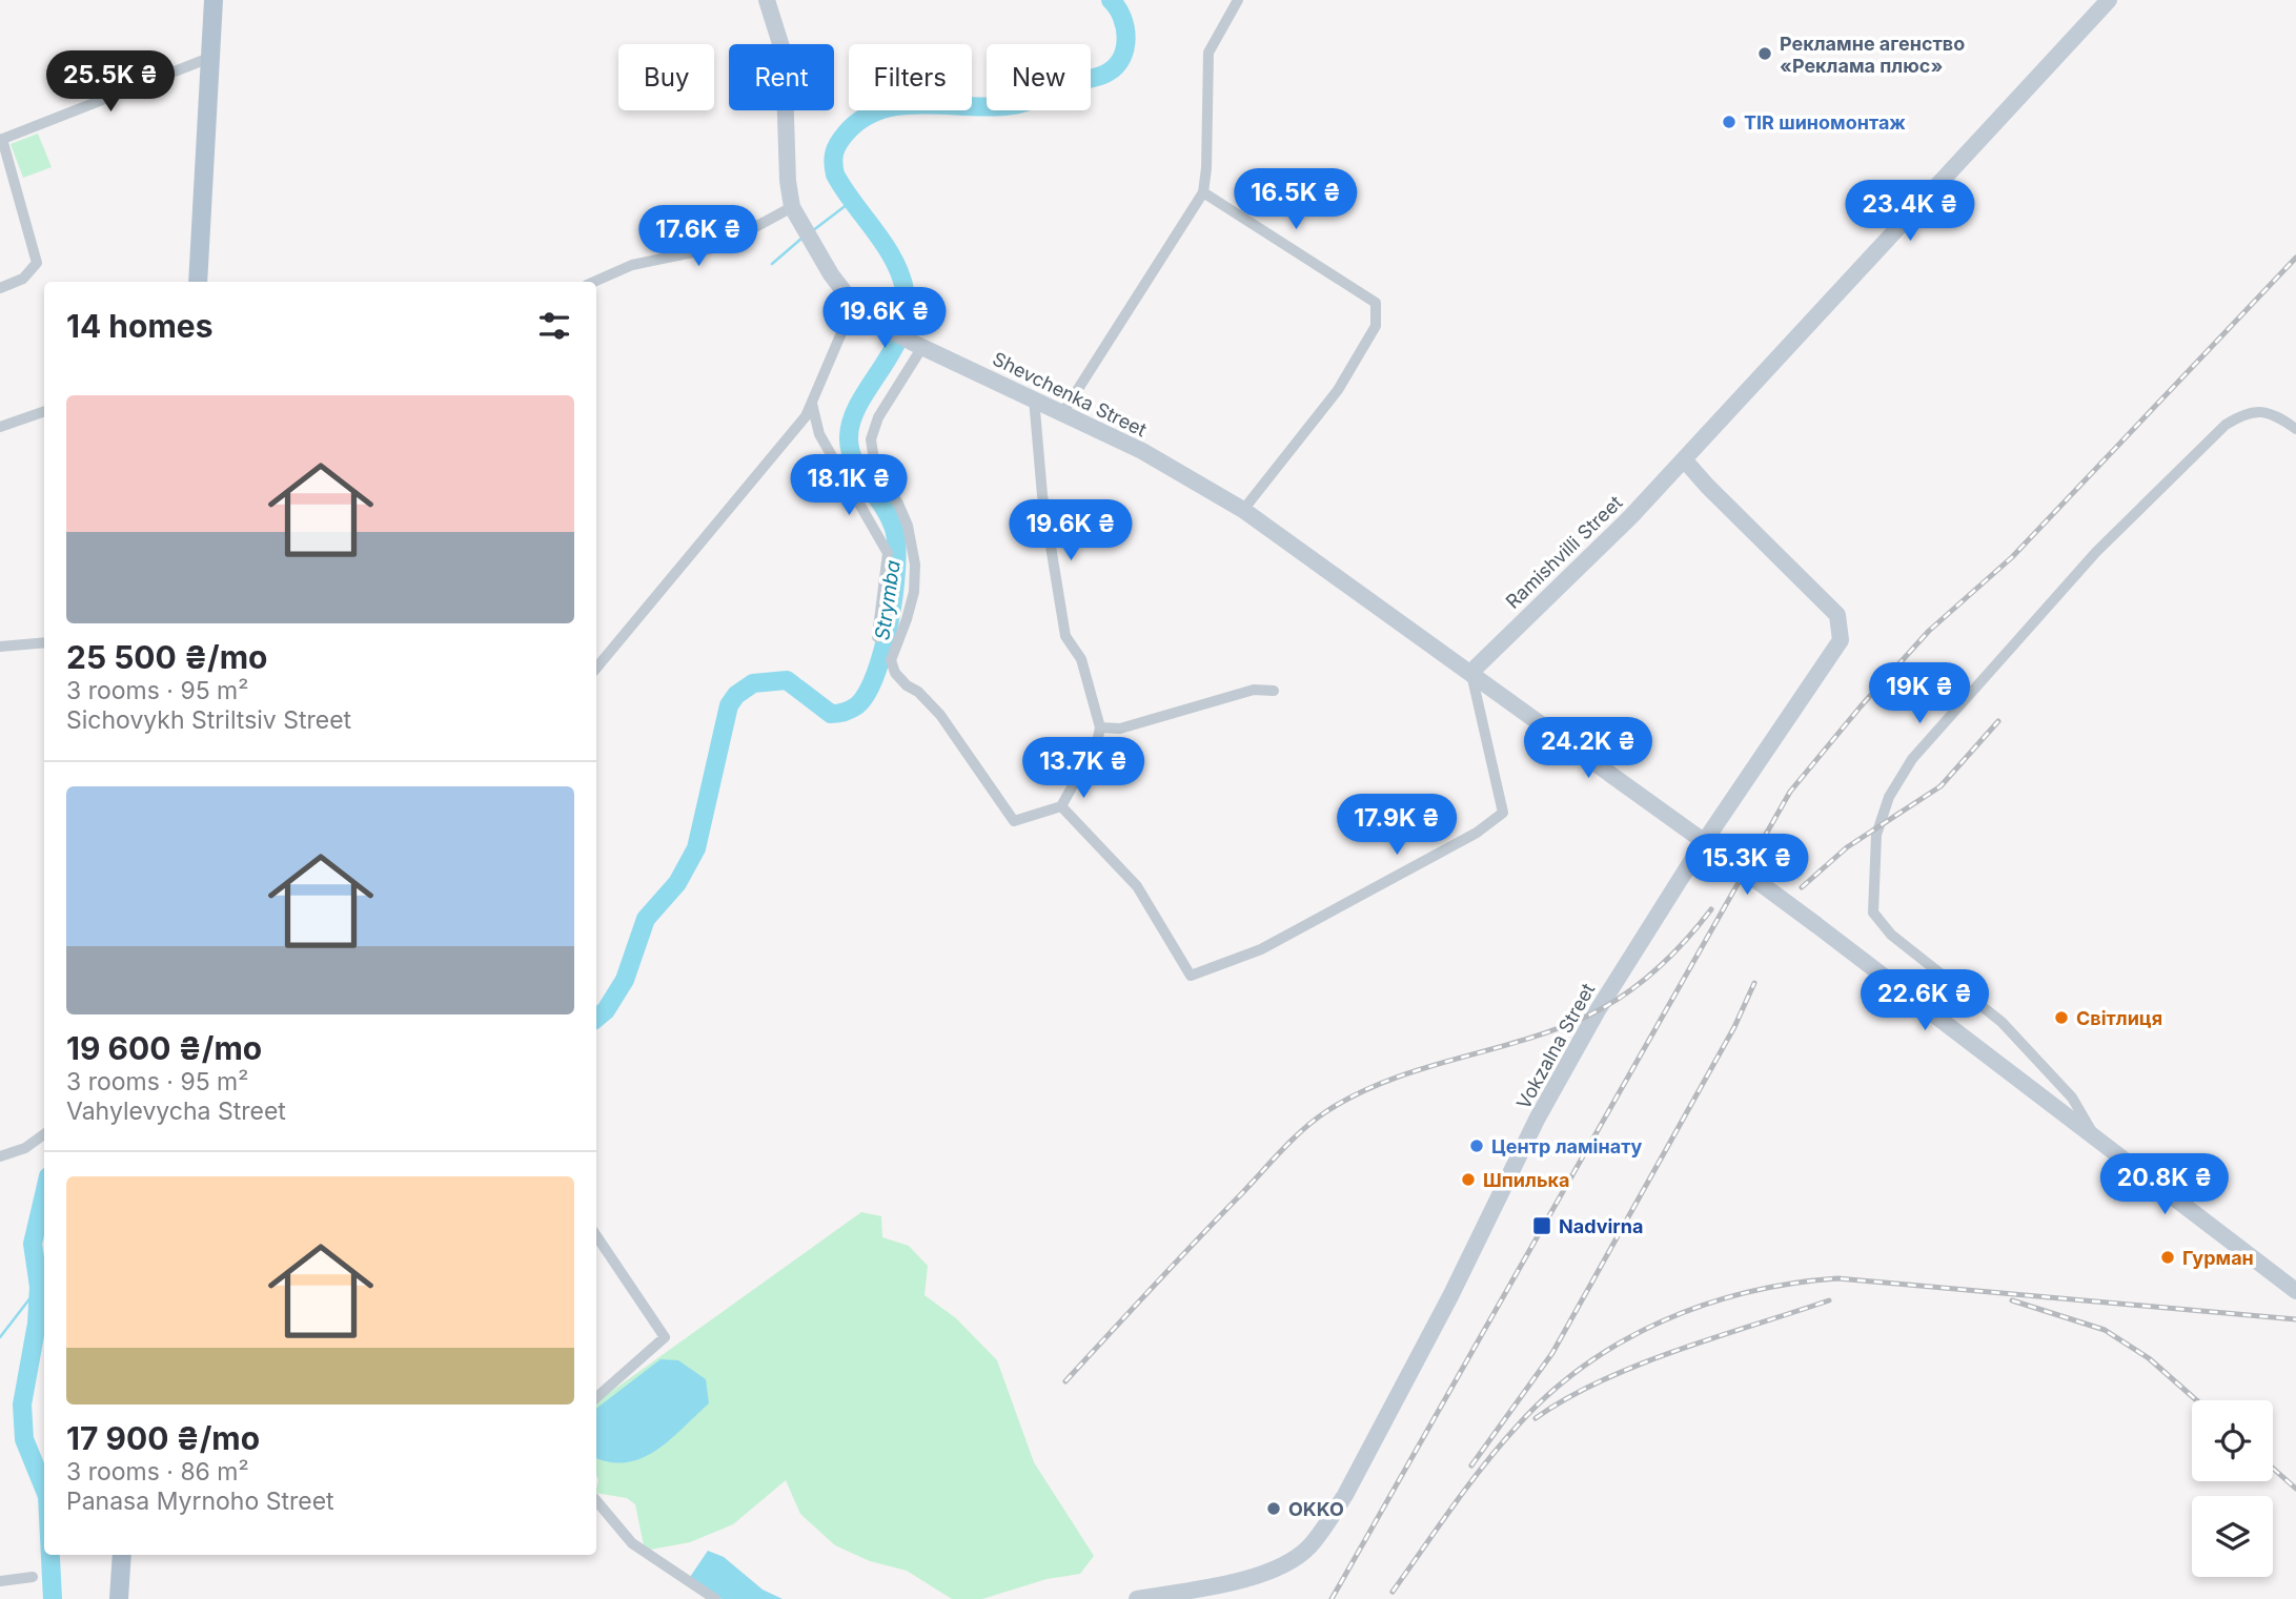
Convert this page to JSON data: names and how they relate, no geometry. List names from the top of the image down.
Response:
{
  "streets": {
    "street": ["Shevchenka Street", "Ramishvilli Street", "Vokzalna Street"]
  },
  "crossings": [
    ["Shevchenka Street", "Ramishvilli Street"],
    ["Ramishvilli Street", "Vokzalna Street"]
  ],
  "water": ["Strymba"],
  "places": {
    "other": [
      "Рекламне агенство «Реклама плюс»",
      "TIR шиномонтаж",
      "Світлиця",
      "Центр ламінату",
      "Шпилька",
      "Гурман",
      "OKKO"
    ],
    "transit": ["Nadvirna"]
  },
  "page": {
    "chip": [
      "Buy",
      "Rent",
      "Filters",
      "New"
    ],
    "price": [
      "25.5K ₴",
      "16.5K ₴",
      "23.4K ₴",
      "17.6K ₴",
      "19.6K ₴",
      "18.1K ₴",
      "19.6K ₴",
      "19K ₴",
      "24.2K ₴",
      "13.7K ₴",
      "17.9K ₴",
      "15.3K ₴",
      "22.6K ₴",
      "20.8K ₴"
    ],
    "heading": "14 homes",
    "list": [
      {
        "name": "25 500 ₴/mo",
        "note": "3 rooms · 95 m² · Sichovykh Striltsiv Street"
      },
      {
        "name": "19 600 ₴/mo",
        "note": "3 rooms · 95 m² · Vahylevycha Street"
      },
      {
        "name": "17 900 ₴/mo",
        "note": "3 rooms · 86 m² · Panasa Myrnoho Street"
      }
    ]
  }
}
